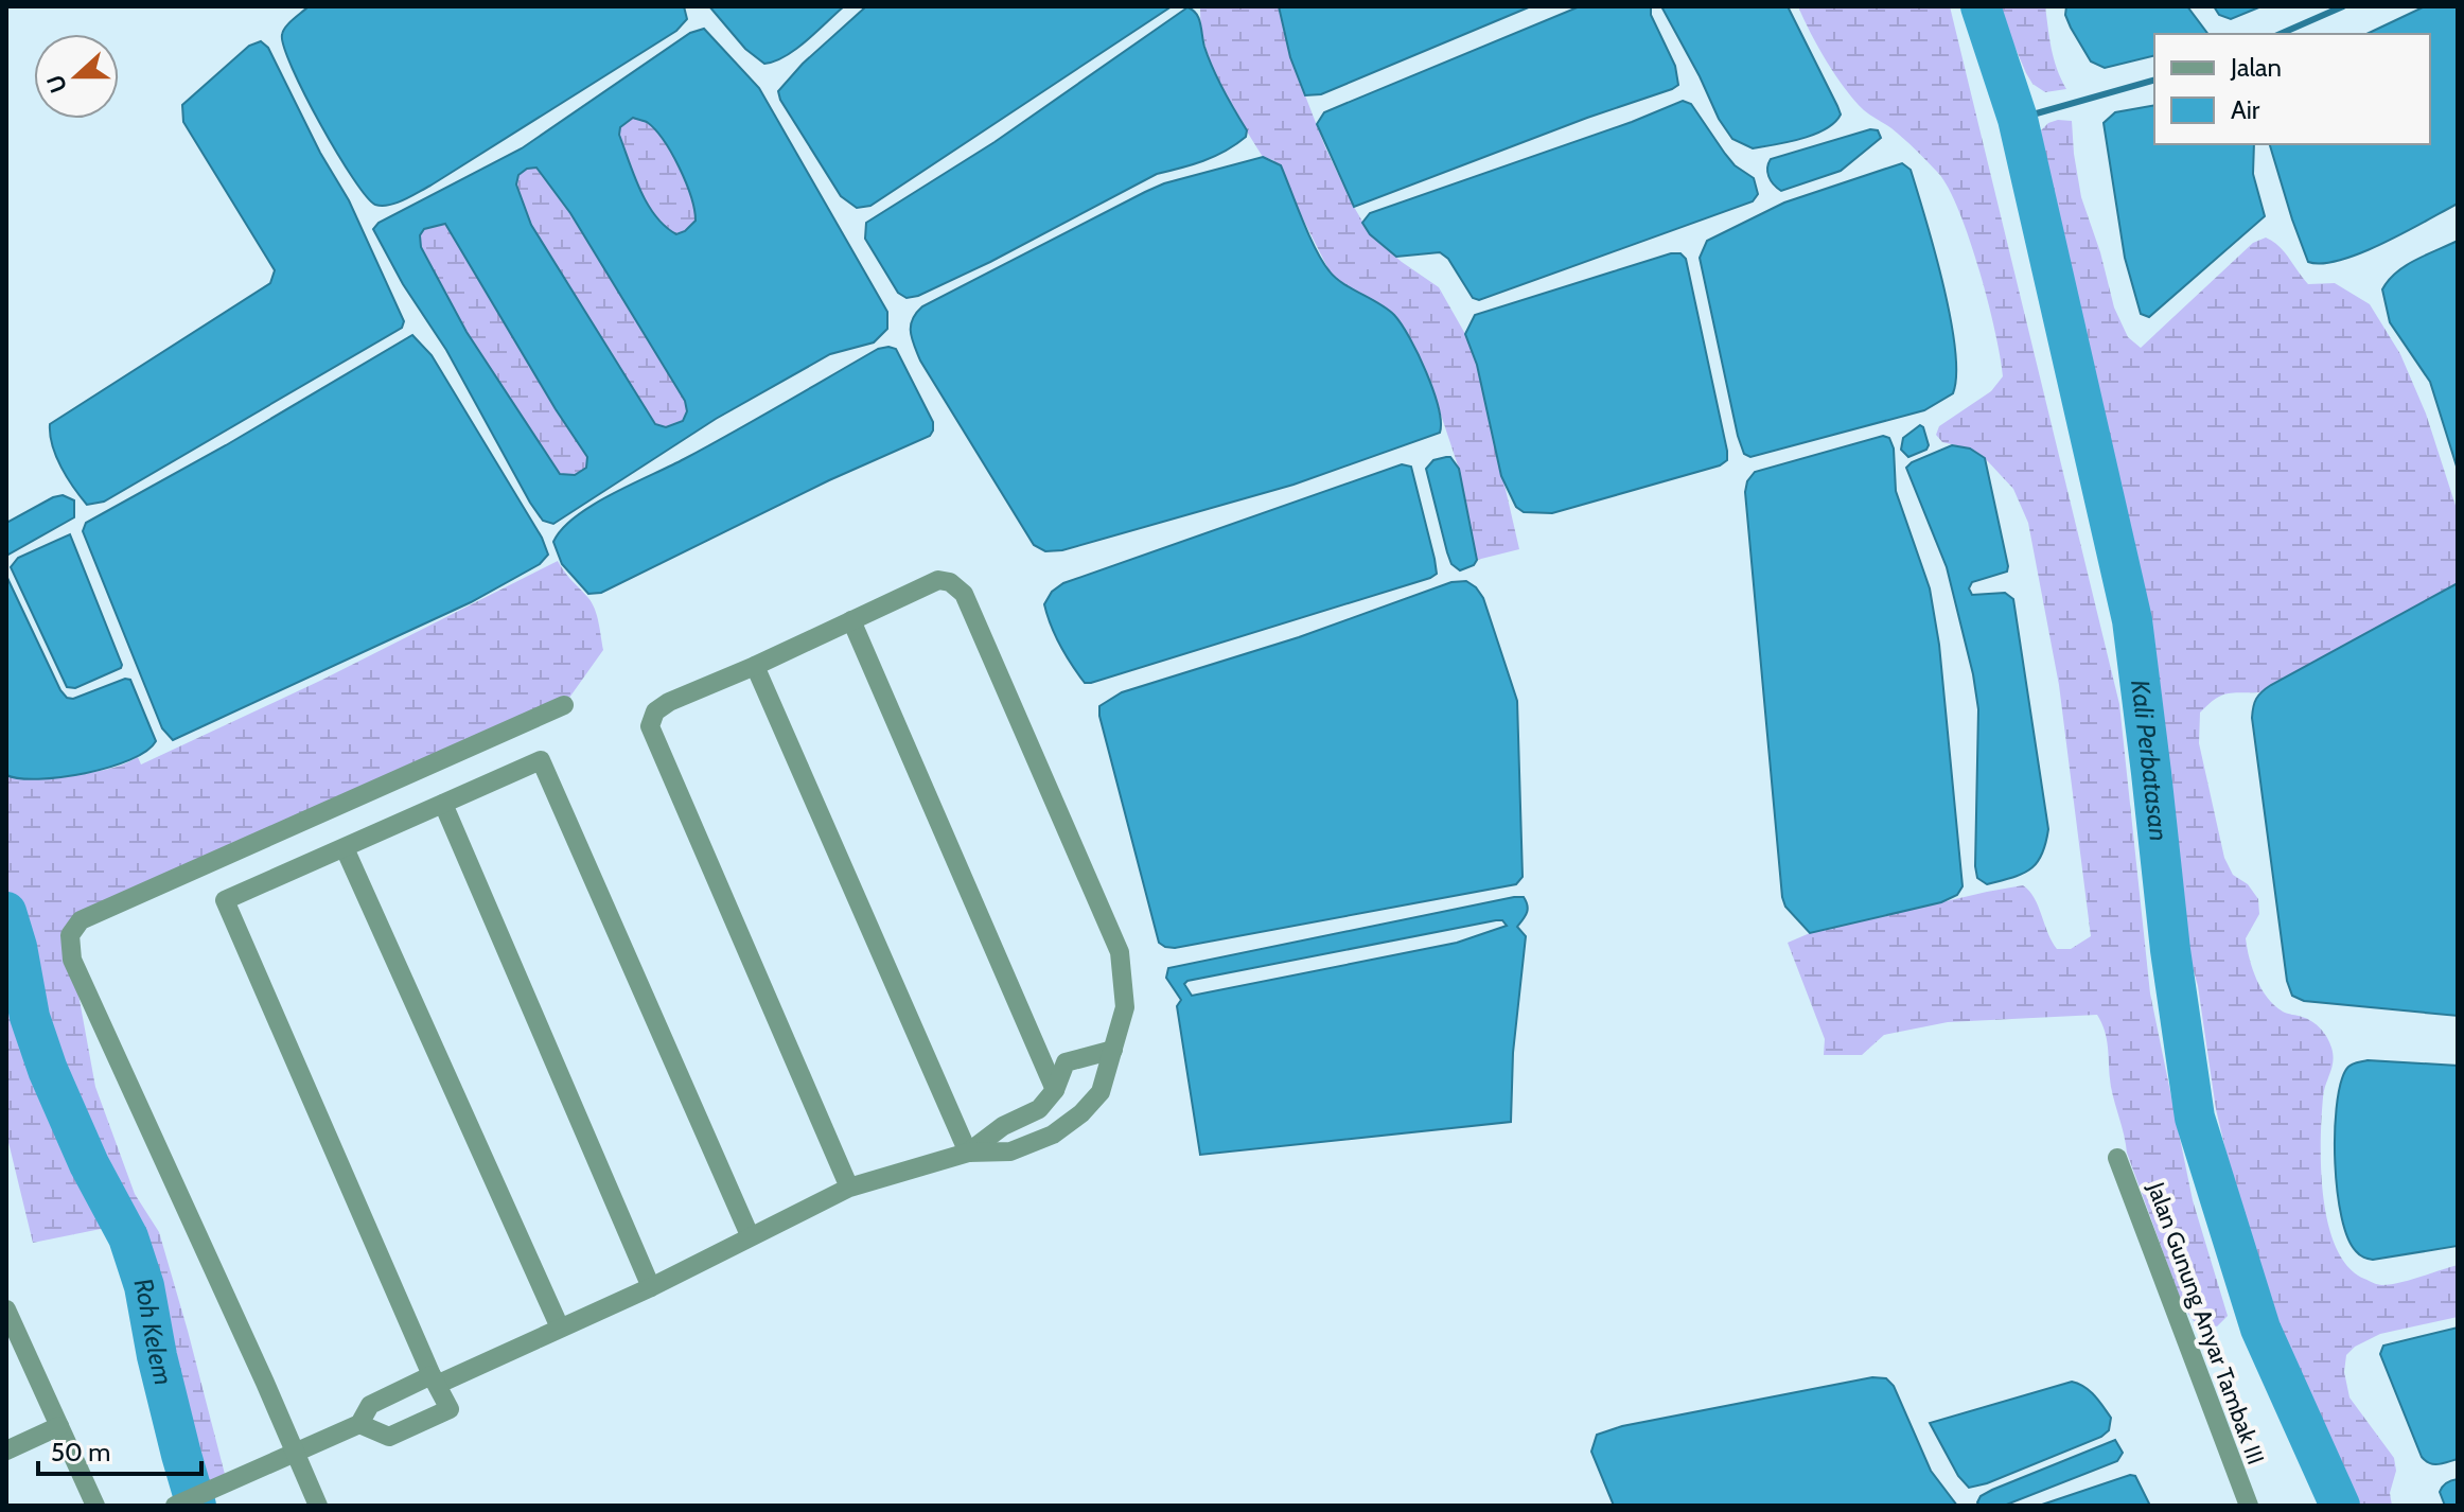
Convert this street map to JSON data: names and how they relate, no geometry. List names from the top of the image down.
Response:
{
  "streets": {
    "street": ["Jalan Gunung Anyar Tambak III"]
  },
  "water": ["Kali Perbatasan", "Roh Kelem"],
  "legend": ["Jalan", "Air"],
  "scale_bar": "50 m",
  "north": "left"
}
